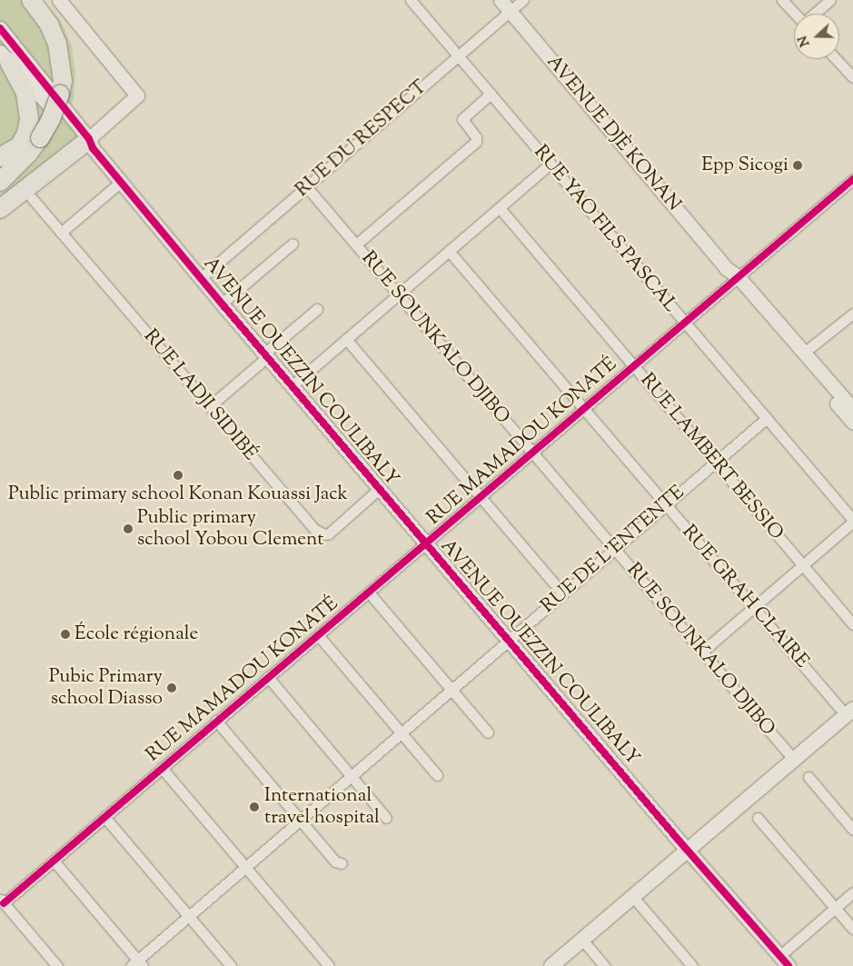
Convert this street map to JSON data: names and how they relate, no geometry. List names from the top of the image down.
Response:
{
  "streets": {
    "street": [
      "AVENUE DJÈ KONAN",
      "RUE DU RESPECT",
      "RUE YAO FILS PASCAL",
      "RUE SOUNKALO DJIBO",
      "AVENUE OUEZZIN COULIBALY",
      "RUE LADJI SIDIBÉ",
      "RUE MAMADOU KONATÉ",
      "RUE LAMBERT BESSIO",
      "RUE DE L'ENTENTE",
      "RUE GRAH CLAIRE"
    ]
  },
  "crossings": [
    ["AVENUE DJÈ KONAN", "RUE DU RESPECT"],
    ["AVENUE DJÈ KONAN", "RUE MAMADOU KONATÉ"],
    ["RUE DU RESPECT", "RUE YAO FILS PASCAL"],
    ["RUE DU RESPECT", "RUE SOUNKALO DJIBO"],
    ["RUE DU RESPECT", "AVENUE OUEZZIN COULIBALY"],
    ["RUE YAO FILS PASCAL", "RUE MAMADOU KONATÉ"],
    ["RUE YAO FILS PASCAL", "RUE DE L'ENTENTE"],
    ["RUE SOUNKALO DJIBO", "RUE MAMADOU KONATÉ"],
    ["RUE SOUNKALO DJIBO", "RUE DE L'ENTENTE"],
    ["AVENUE OUEZZIN COULIBALY", "RUE LADJI SIDIBÉ"],
    ["AVENUE OUEZZIN COULIBALY", "RUE MAMADOU KONATÉ"],
    ["AVENUE OUEZZIN COULIBALY", "RUE DE L'ENTENTE"],
    ["RUE MAMADOU KONATÉ", "RUE LAMBERT BESSIO"],
    ["RUE MAMADOU KONATÉ", "RUE GRAH CLAIRE"],
    ["RUE LAMBERT BESSIO", "RUE DE L'ENTENTE"],
    ["RUE DE L'ENTENTE", "RUE GRAH CLAIRE"]
  ],
  "places": [
    "Epp Sicogi",
    "Public primary school Konan Kouassi Jack",
    "Public primary school Yobou Clement",
    "École régionale",
    "Pubic Primary school Diasso",
    "International travel hospital"
  ],
  "north": "left"
}
